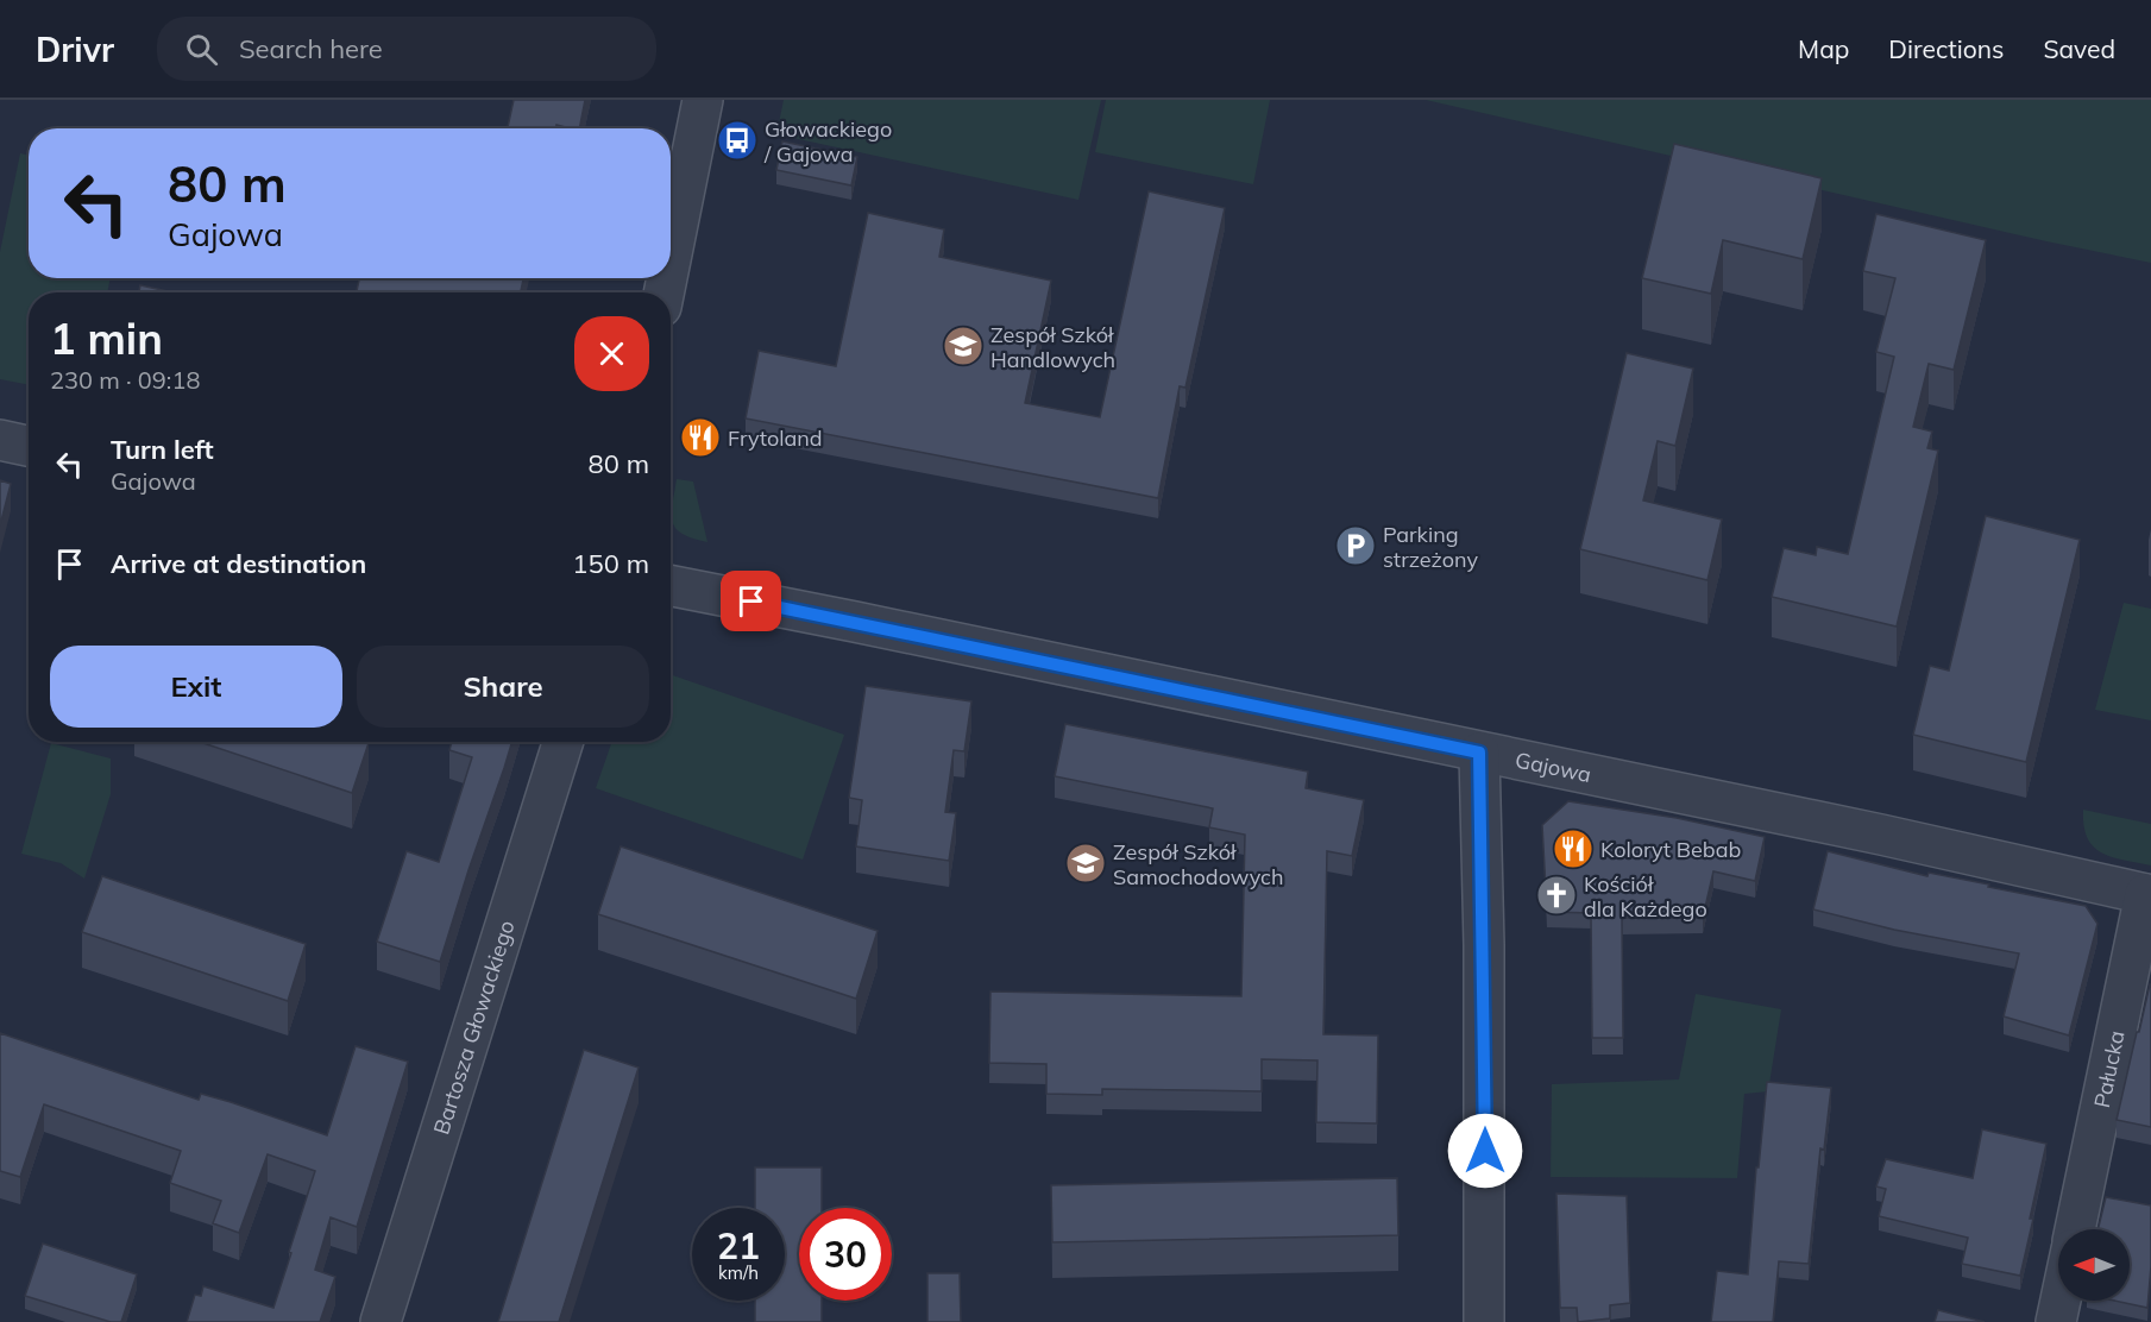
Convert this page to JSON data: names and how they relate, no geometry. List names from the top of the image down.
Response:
{
  "streets": {
    "street": ["Gajowa", "Bartosza Głowackiego", "Pałucka"]
  },
  "crossings": [
    ["Gajowa", "Pałucka"]
  ],
  "places": {
    "bus stop": ["Głowackiego / Gajowa"],
    "school or university": ["Zespół Szkół Handlowych", "Zespół Szkół Samochodowych"],
    "restaurant": ["Frytoland", "Koloryt Bebab"],
    "parking": ["Parking strzeżony"],
    "church": ["Kościół dla Każdego"]
  },
  "north": "left",
  "page": {
    "header": "Drivr",
    "search": "Search here",
    "nav": ["Map", "Directions", "Saved"],
    "turn": ["80 m", "Gajowa"],
    "heading": ["1 min", "230 m · 09:18"],
    "list": [
      {
        "name": "Turn left",
        "note": "Gajowa",
        "value": "80 m"
      },
      {
        "name": "Arrive at destination",
        "value": "150 m"
      }
    ],
    "buttons": ["Exit", "Share"],
    "speed": "21 km/h",
    "limit": "30"
  }
}
